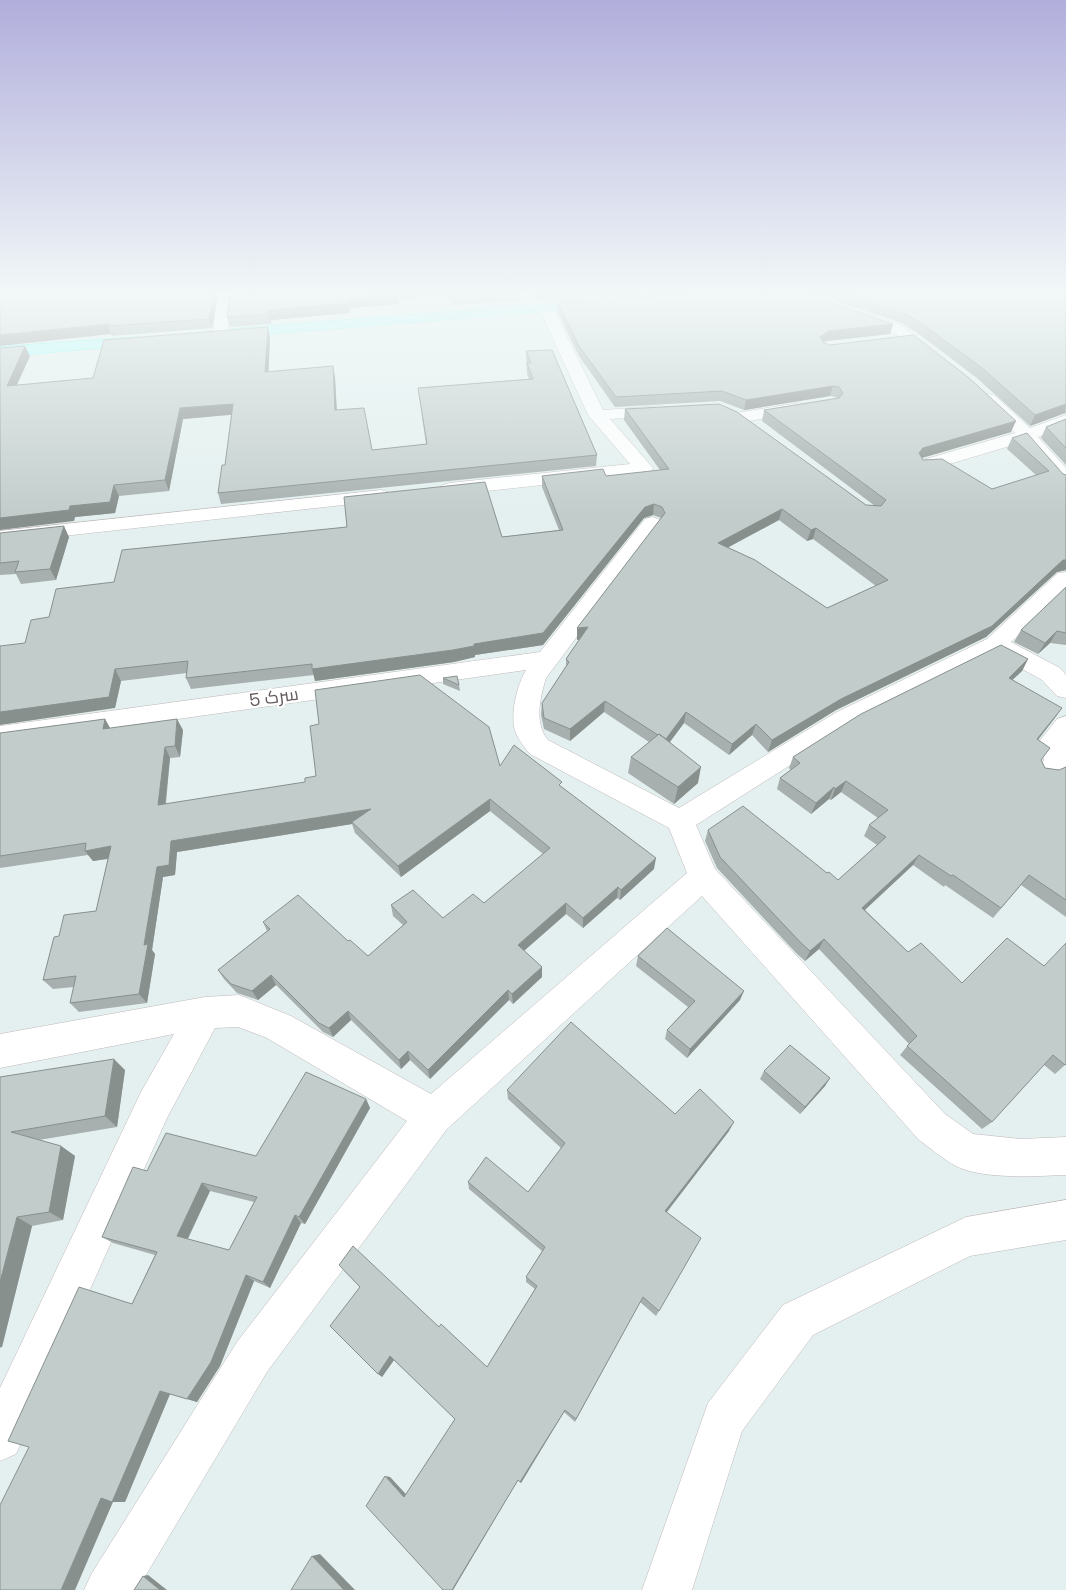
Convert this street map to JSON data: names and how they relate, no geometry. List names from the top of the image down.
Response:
{
  "streets": {
    "street": ["سرک 5"]
  }
}
